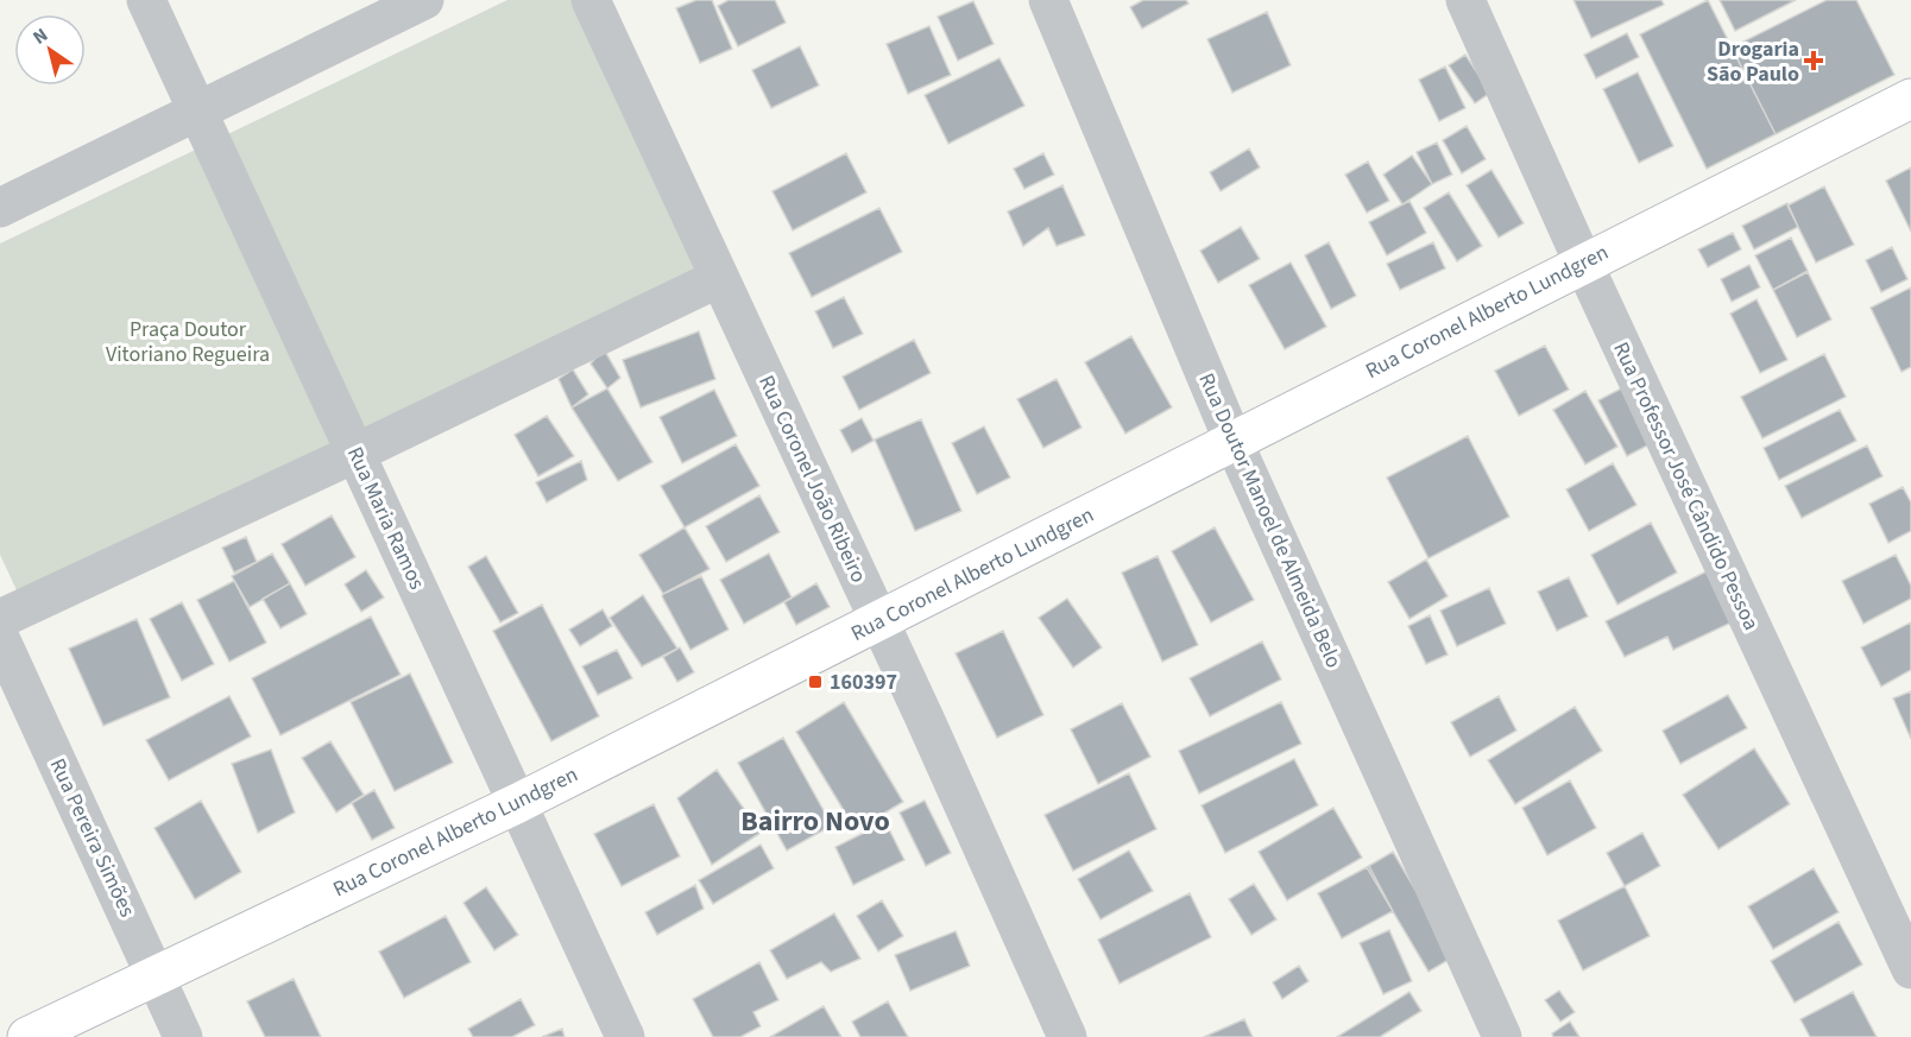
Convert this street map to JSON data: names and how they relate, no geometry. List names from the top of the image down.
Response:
{
  "streets": {
    "street": [
      "Rua Coronel Alberto Lundgren",
      "Rua Coronel João Ribeiro",
      "Rua Professor José Cândido Pessoa",
      "Rua Maria Ramos",
      "Rua Doutor Manoel de Almeida Belo",
      "Rua Pereira Simões"
    ]
  },
  "crossings": [
    ["Rua Coronel Alberto Lundgren", "Rua Coronel João Ribeiro"],
    ["Rua Coronel Alberto Lundgren", "Rua Professor José Cândido Pessoa"],
    ["Rua Coronel Alberto Lundgren", "Rua Maria Ramos"],
    ["Rua Coronel Alberto Lundgren", "Rua Doutor Manoel de Almeida Belo"],
    ["Rua Coronel Alberto Lundgren", "Rua Pereira Simões"]
  ],
  "districts": ["Bairro Novo"],
  "parks": ["Praça Doutor Vitoriano Regueira"],
  "places": {
    "health": ["Drogaria São Paulo"],
    "transit": ["160397"]
  },
  "north": "top left"
}
